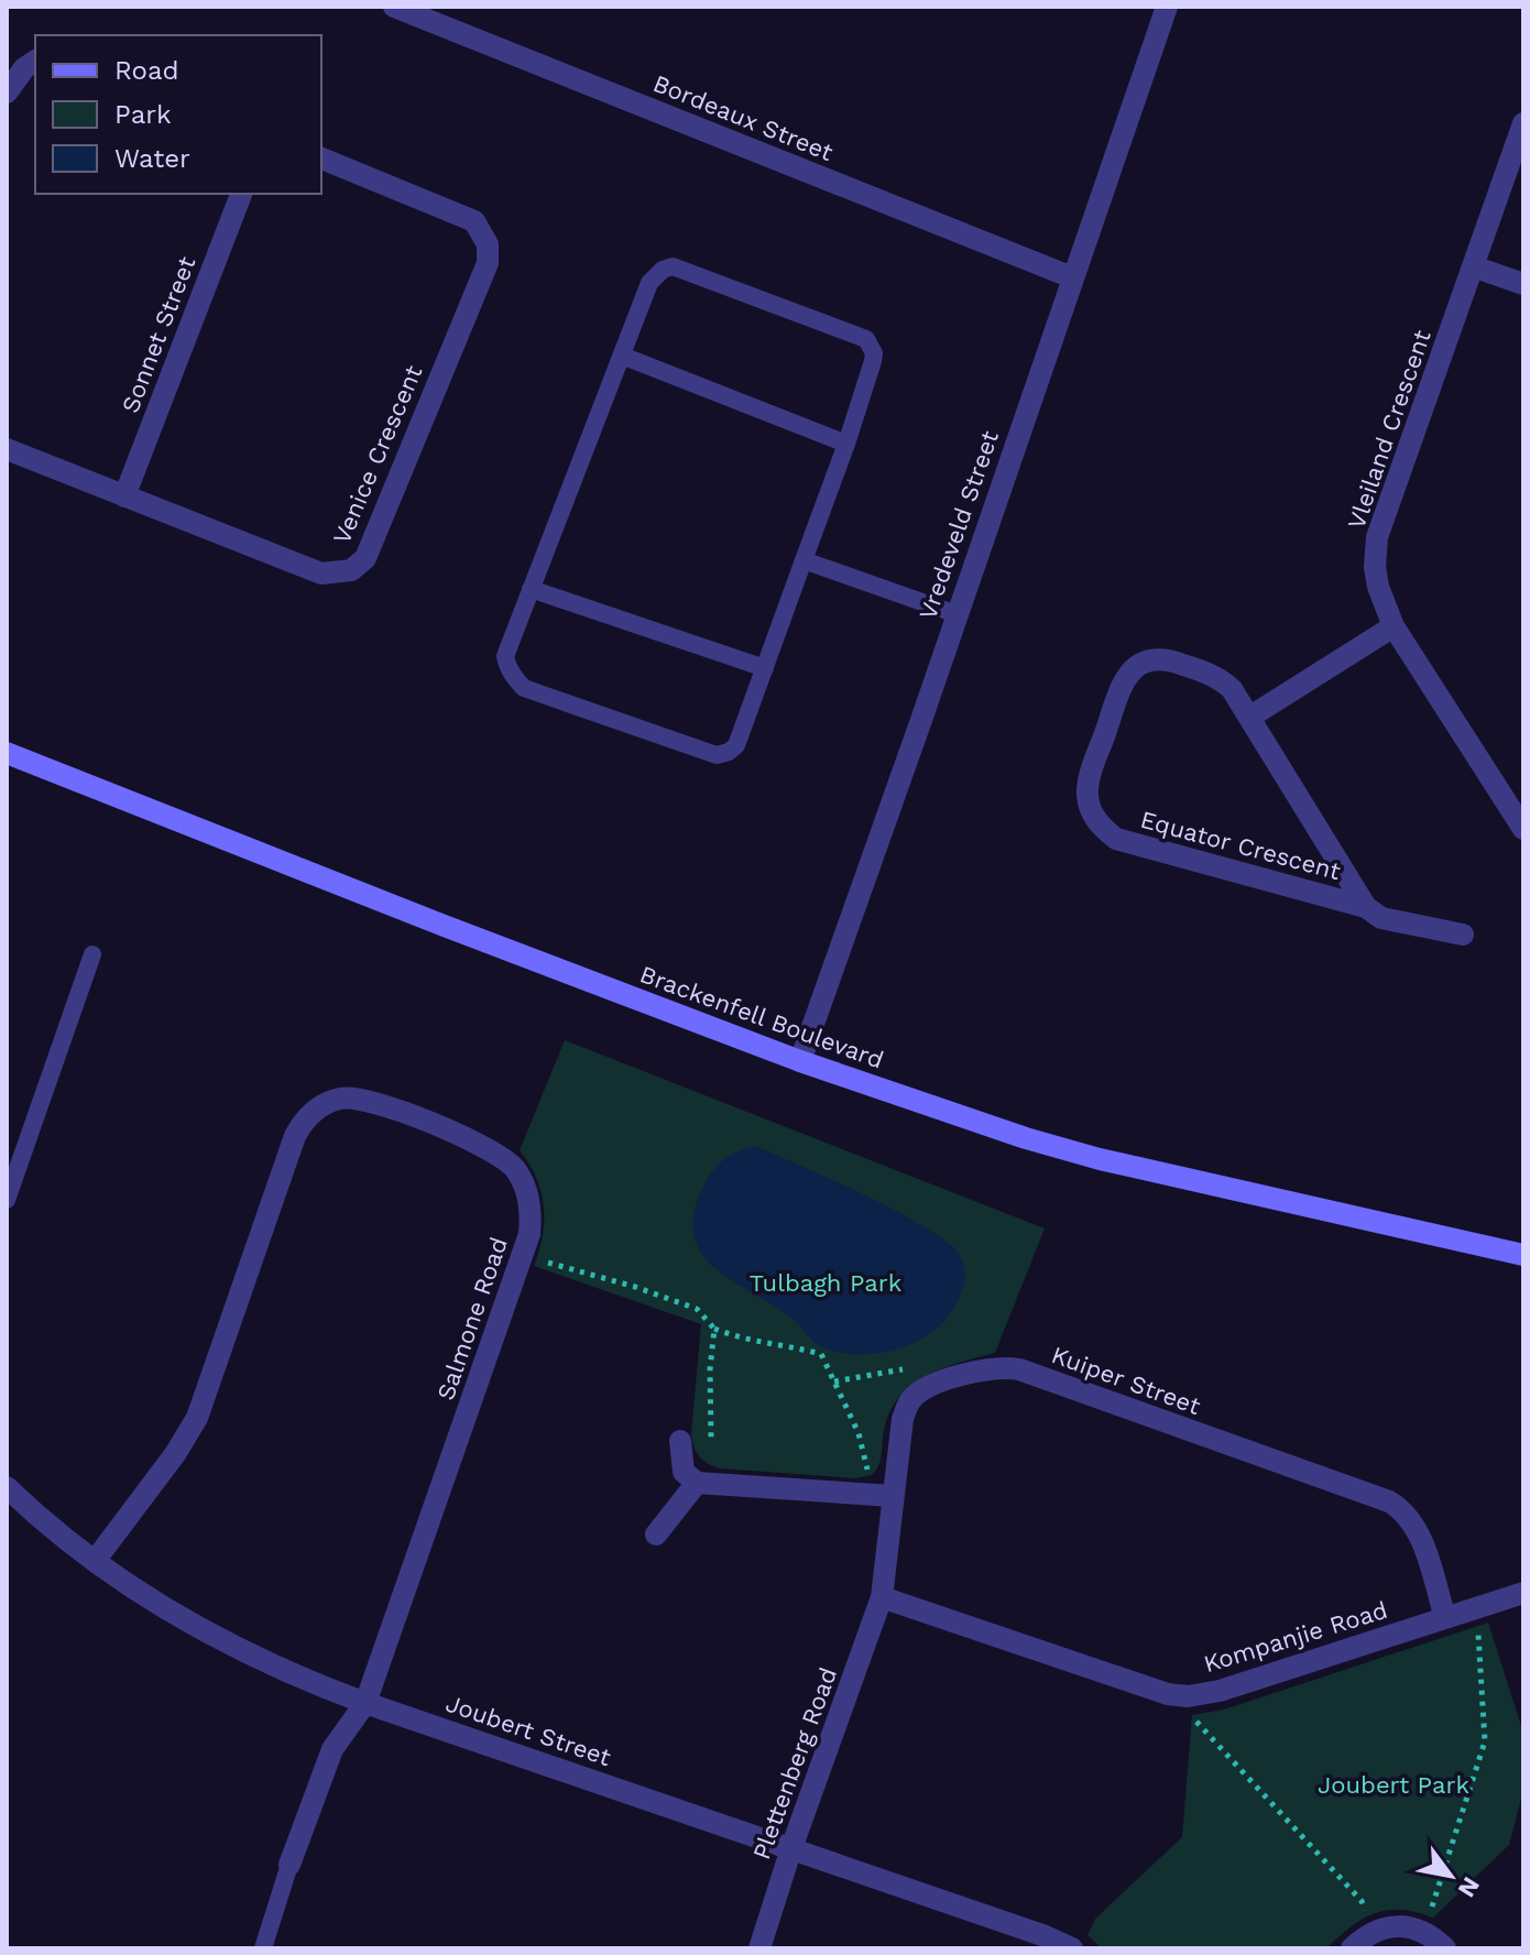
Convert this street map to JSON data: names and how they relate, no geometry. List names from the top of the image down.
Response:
{
  "streets": {
    "street": [
      "Bordeaux Street",
      "Sonnet Street",
      "Vleiland Crescent",
      "Venice Crescent",
      "Vredeveld Street",
      "Equator Crescent",
      "Brackenfell Boulevard",
      "Salmone Road",
      "Kuiper Street",
      "Kompanjie Road",
      "Joubert Street",
      "Plettenberg Road"
    ]
  },
  "crossings": [
    ["Bordeaux Street", "Vredeveld Street"],
    ["Sonnet Street", "Venice Crescent"],
    ["Vredeveld Street", "Brackenfell Boulevard"],
    ["Salmone Road", "Joubert Street"],
    ["Kuiper Street", "Kompanjie Road"],
    ["Kuiper Street", "Plettenberg Road"],
    ["Kompanjie Road", "Plettenberg Road"],
    ["Joubert Street", "Plettenberg Road"]
  ],
  "parks": ["Tulbagh Park", "Joubert Park"],
  "legend": ["Road", "Park", "Water"],
  "north": "bottom right"
}
